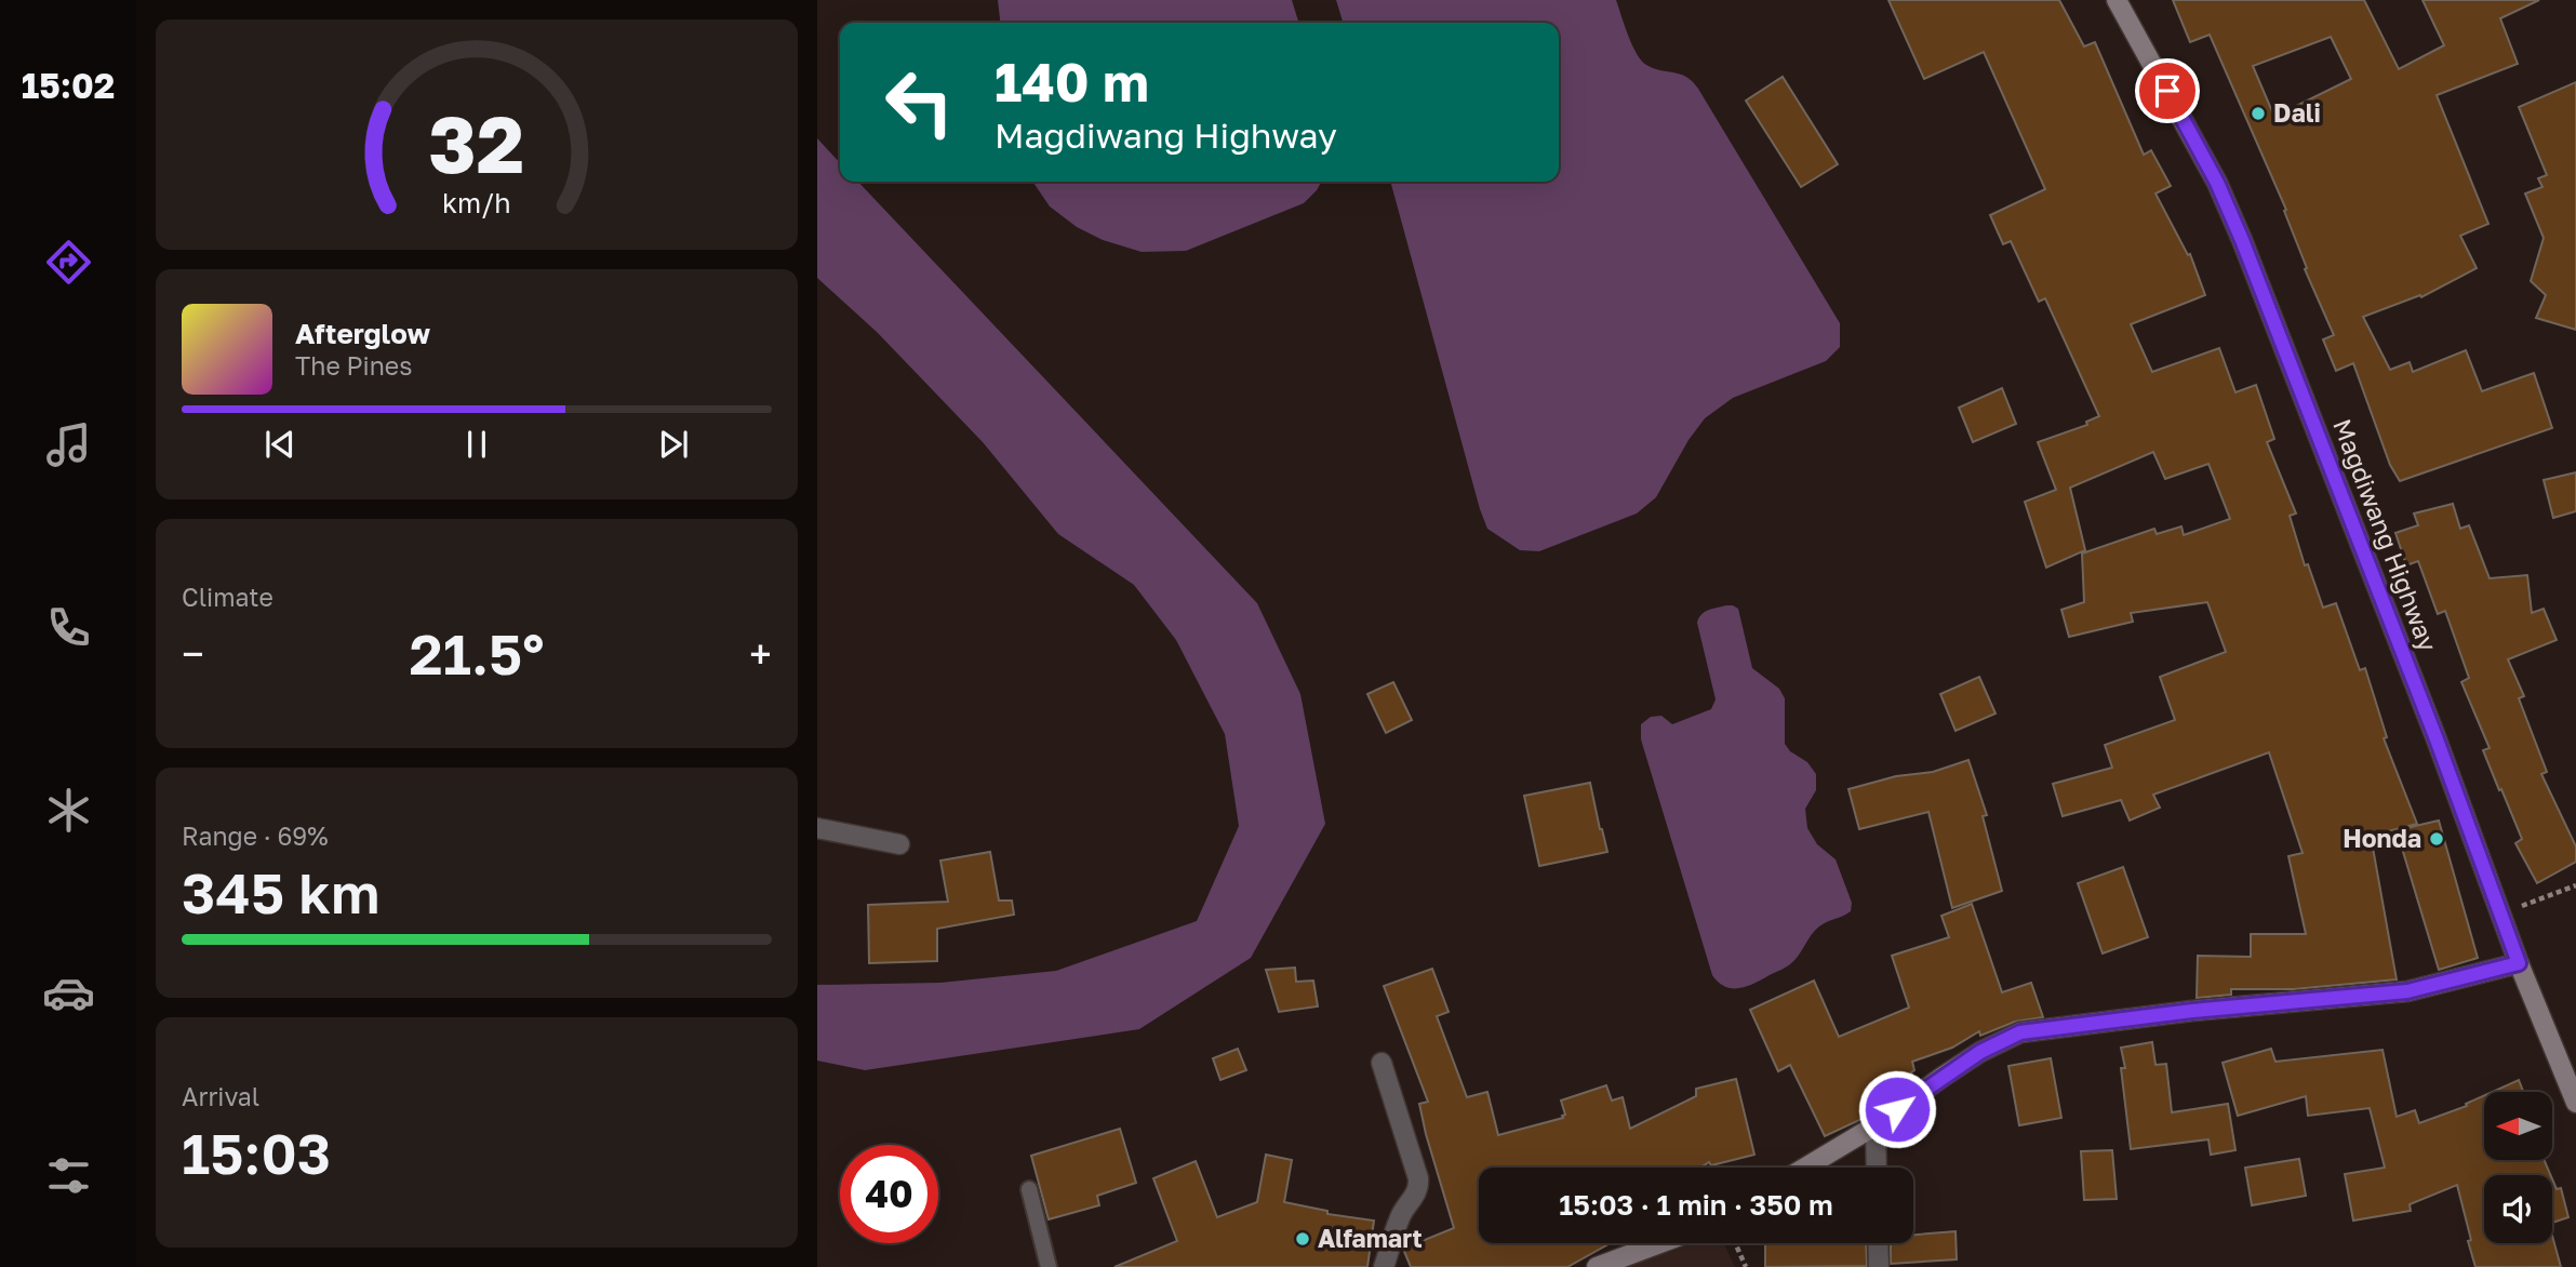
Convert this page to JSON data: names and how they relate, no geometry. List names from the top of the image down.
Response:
{
  "streets": {
    "main road": ["Magdiwang Highway"]
  },
  "places": ["Dali", "Honda", "Alfamart"],
  "north": "left",
  "page": {
    "tabs": "15:02",
    "turn": ["140 m", "Magdiwang Highway"],
    "song": ["Afterglow", "The Pines"],
    "tile": [
      "Climate",
      ["Range · 69%", "345 km"],
      ["Arrival", "15:03"]
    ],
    "heat": ["−", "21.5°", "+"],
    "limit": "40",
    "trip": "15:03 · 1 min · 350 m",
    "gauge": ["32", "km/h"]
  }
}
